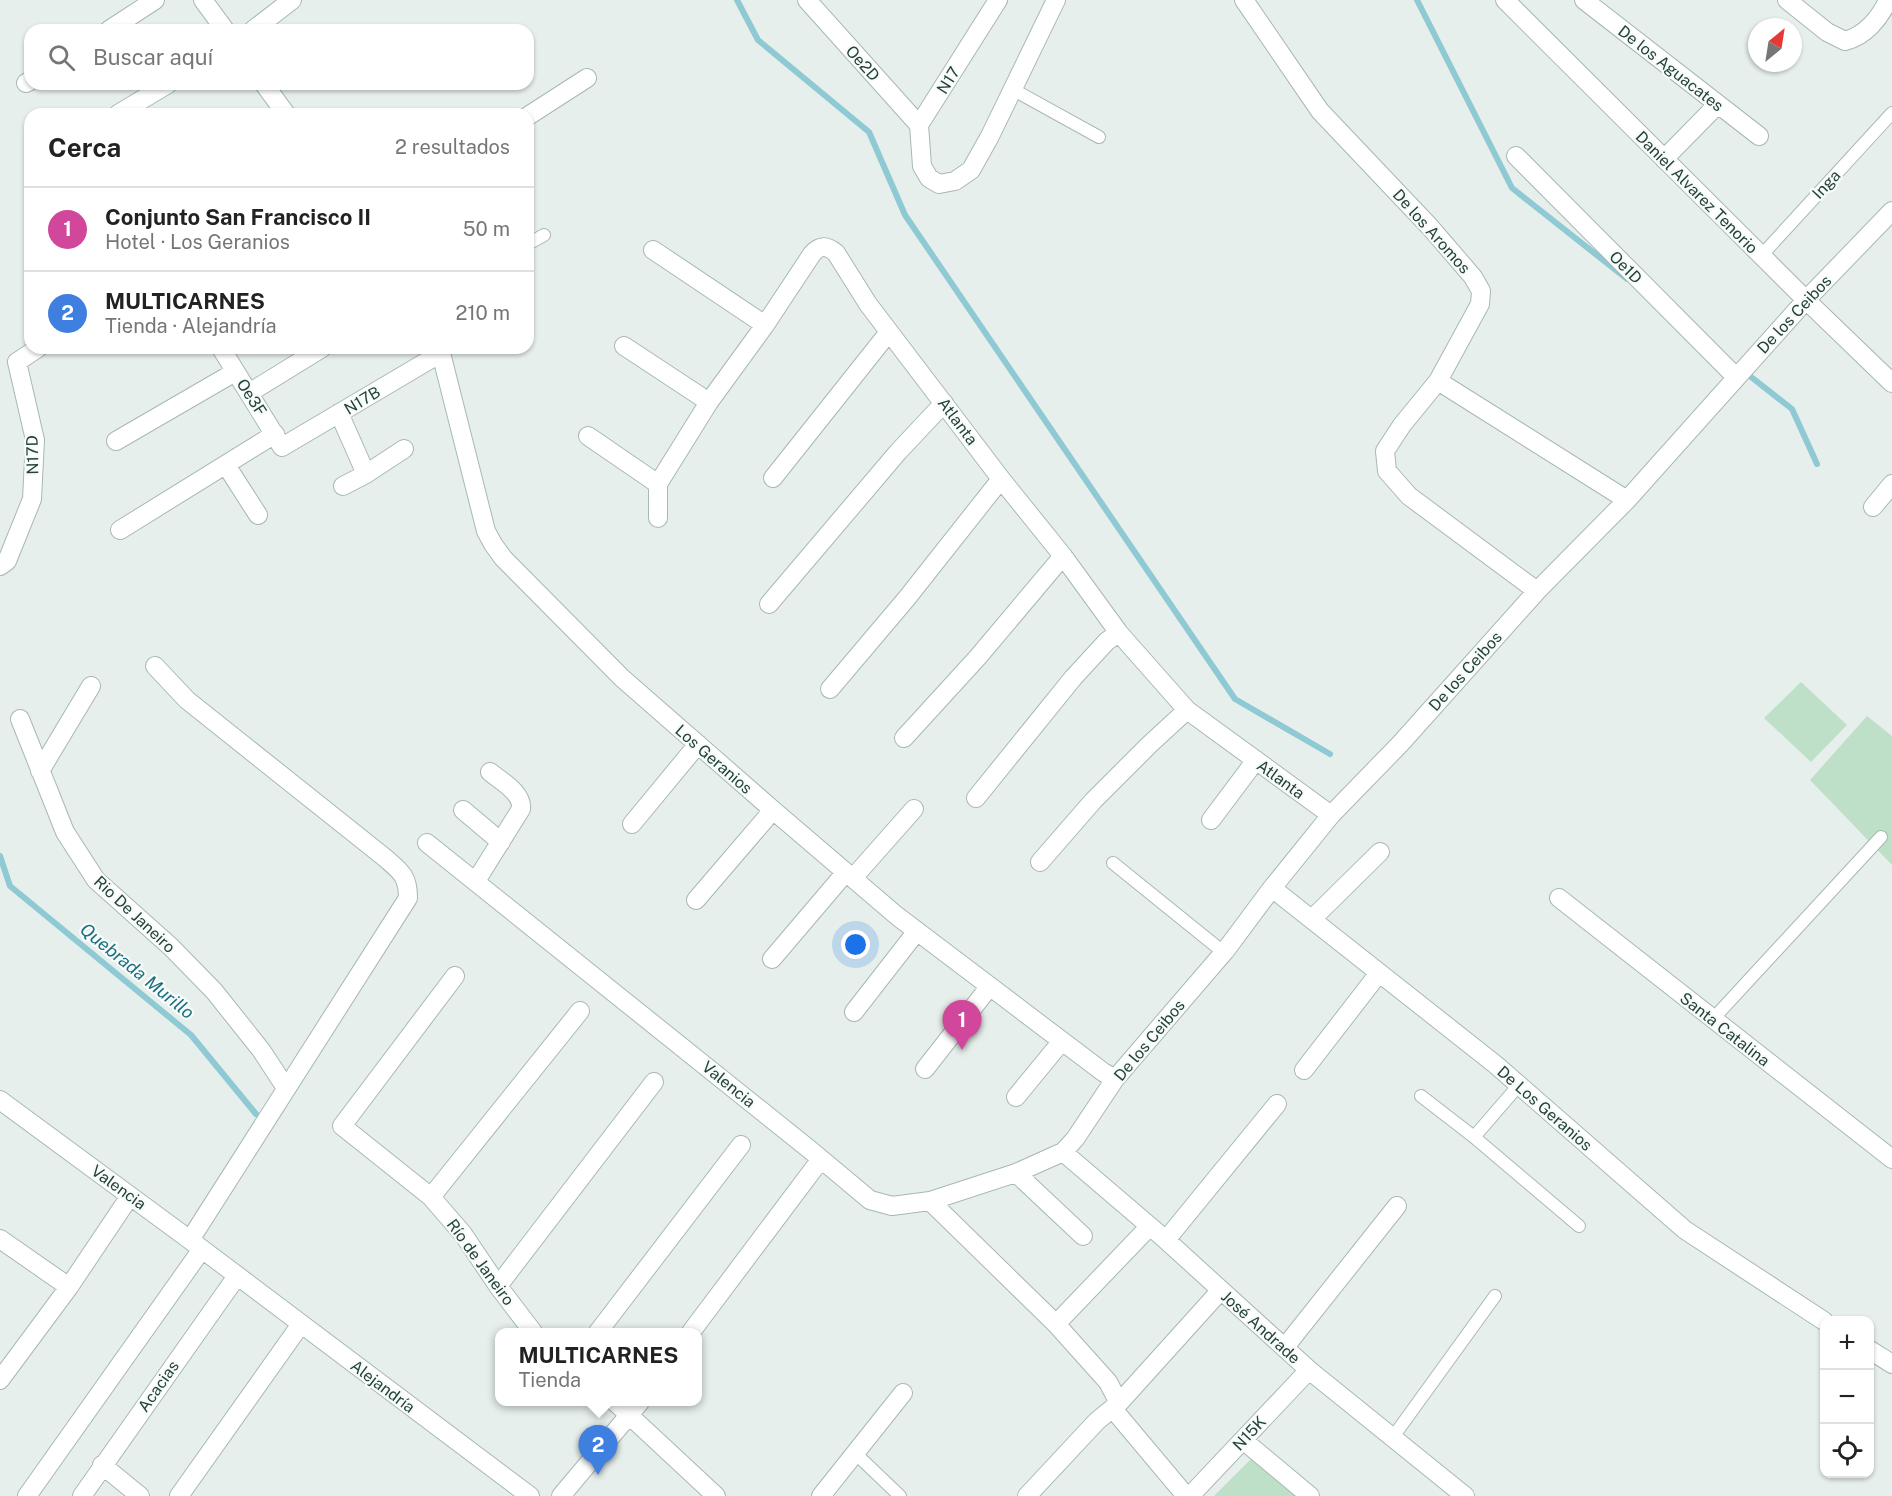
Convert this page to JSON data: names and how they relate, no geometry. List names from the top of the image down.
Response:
{
  "streets": {
    "street": [
      "Oe2D",
      "De los Aguacates",
      "N17",
      "Daniel Alvarez Tenorio",
      "De los Aromos",
      "Oe1D",
      "De los Ceibos",
      "Oe3F",
      "N17B",
      "Atlanta",
      "N17D",
      "Los Geranios",
      "Rio De Janeiro",
      "Santa Catalina",
      "Valencia",
      "De Los Geranios",
      "Río de Janeiro",
      "José Andrade",
      "Acacias",
      "Alejandría",
      "N15K"
    ],
    "lane": ["Inga"]
  },
  "crossings": [
    ["Oe2D", "N17"],
    ["Inga", "Daniel Alvarez Tenorio"],
    ["Daniel Alvarez Tenorio", "De los Ceibos"],
    ["De los Aromos", "De los Ceibos"],
    ["Oe1D", "De los Ceibos"],
    ["De los Ceibos", "Atlanta"],
    ["De los Ceibos", "Los Geranios"],
    ["De los Ceibos", "Valencia"],
    ["De los Ceibos", "De Los Geranios"],
    ["De los Ceibos", "José Andrade"],
    ["Oe3F", "N17B"],
    ["Valencia", "José Andrade"],
    ["Valencia", "Acacias"],
    ["Valencia", "Alejandría"],
    ["José Andrade", "N15K"],
    ["Acacias", "Alejandría"]
  ],
  "water": ["Quebrada Murillo"],
  "north": "top right",
  "page": {
    "search": "Buscar aquí",
    "heading": ["Cerca", "2 resultados"],
    "list": [
      {
        "mark": "1",
        "name": "Conjunto San Francisco II",
        "note": "Hotel · Los Geranios",
        "value": "50 m"
      },
      {
        "mark": "2",
        "name": "MULTICARNES",
        "note": "Tienda · Alejandría",
        "value": "210 m"
      }
    ],
    "pins": ["1", "2"],
    "map_buttons": ["+", "−"],
    "popup": ["MULTICARNES", "Tienda"]
  }
}
